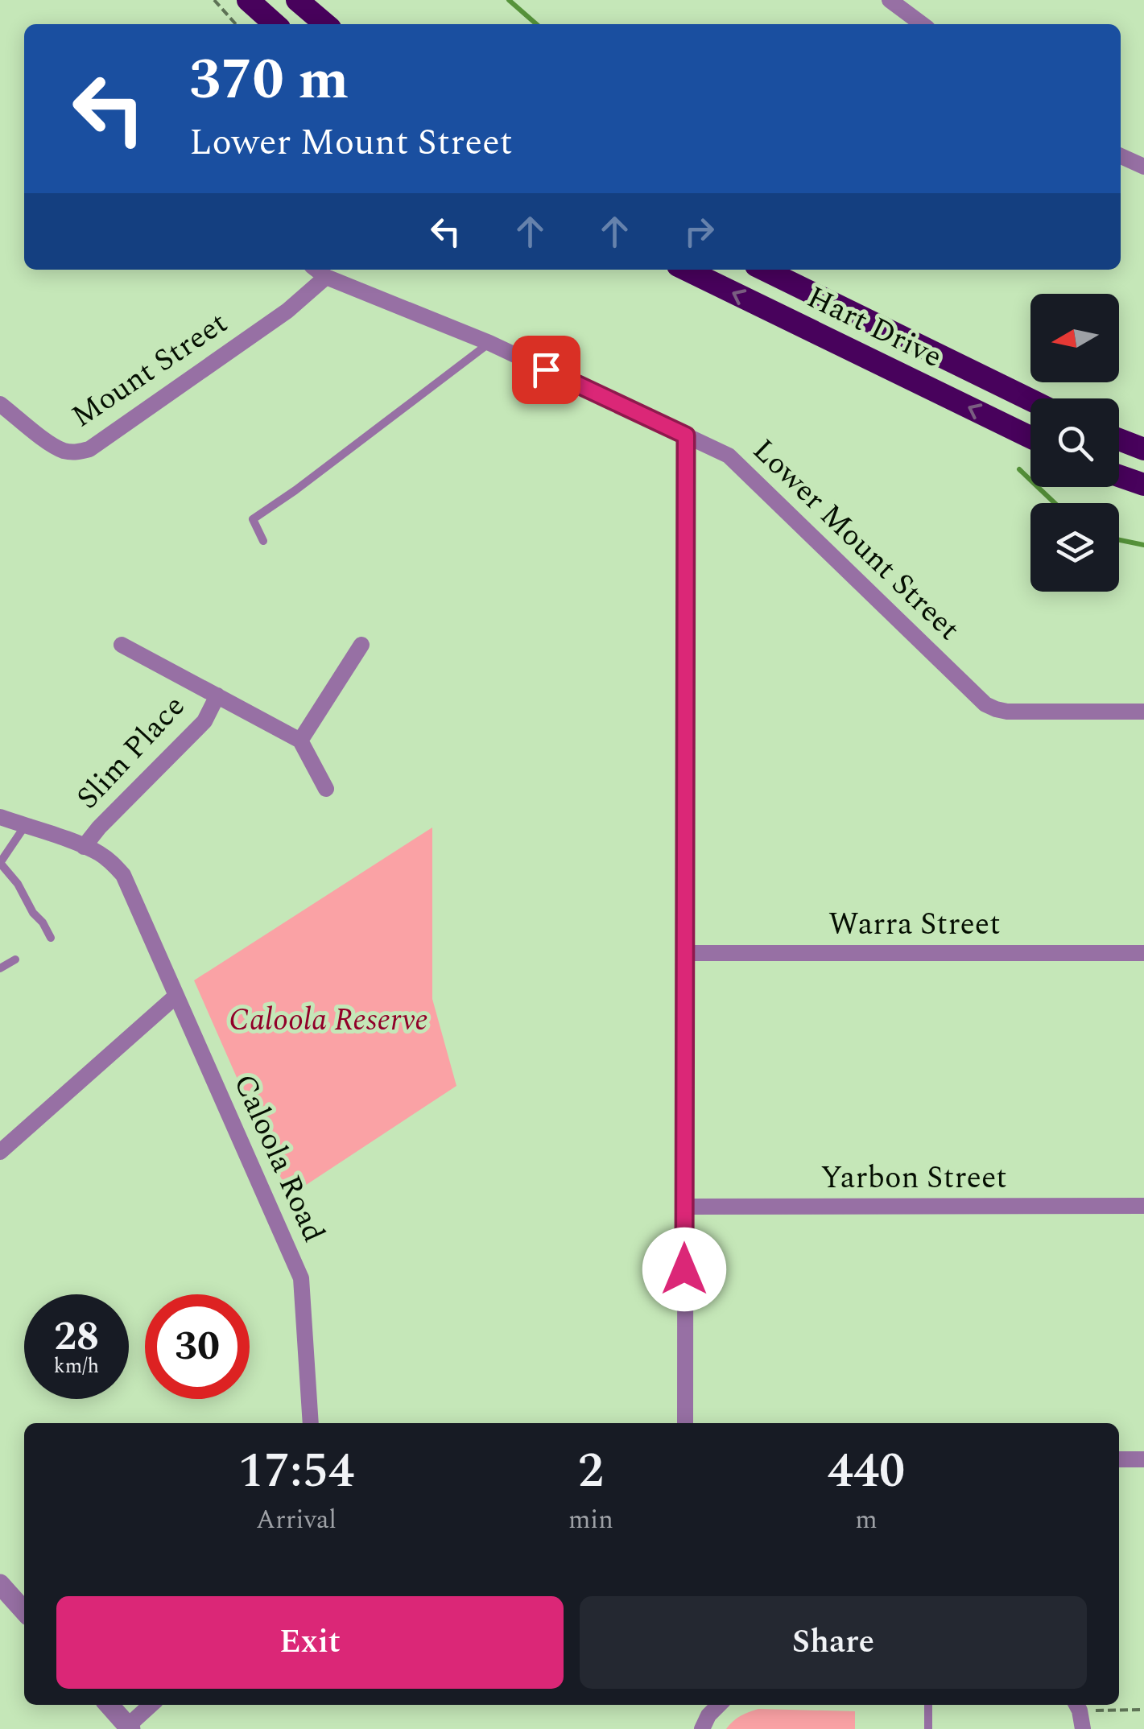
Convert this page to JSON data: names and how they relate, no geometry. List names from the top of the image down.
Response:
{
  "streets": {
    "highway": ["Hart Drive"],
    "street": [
      "Mount Street",
      "Lower Mount Street",
      "Slim Place",
      "Warra Street",
      "Caloola Road",
      "Yarbon Street"
    ]
  },
  "crossings": [
    ["Mount Street", "Lower Mount Street"],
    ["Slim Place", "Caloola Road"]
  ],
  "parks": ["Caloola Reserve"],
  "north": "left",
  "page": {
    "turn": ["370 m", "Lower Mount Street"],
    "speed": "28 km/h",
    "limit": "30",
    "eta": [
      "17:54",
      "Arrival",
      "2",
      "min",
      "440",
      "m"
    ],
    "buttons": ["Exit", "Share"]
  }
}
